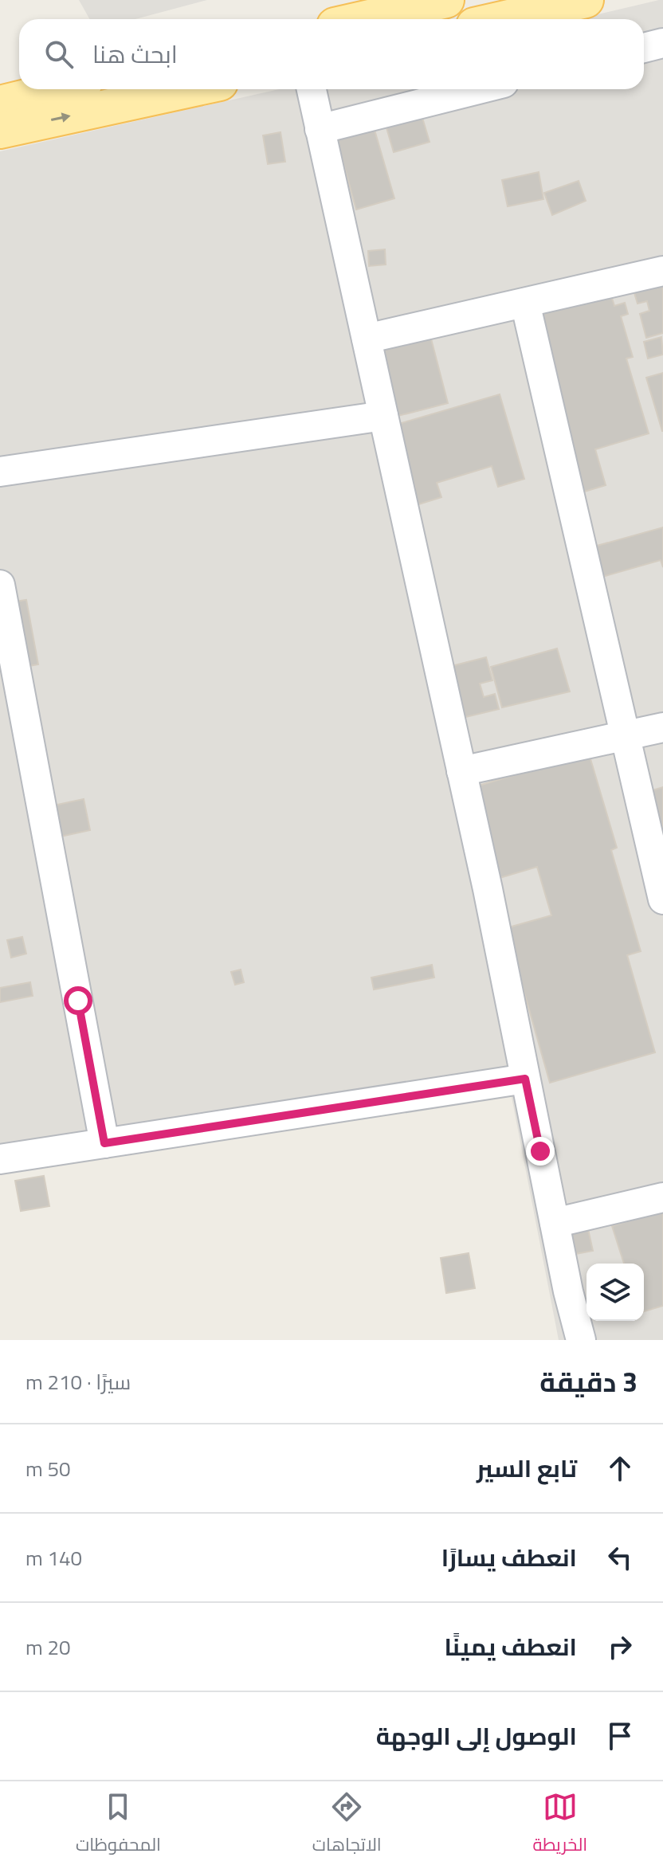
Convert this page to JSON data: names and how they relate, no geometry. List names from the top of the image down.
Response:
{
  "page": {
    "search": "ابحث هنا",
    "heading": ["3 دقيقة", "سيرًا · 210 m"],
    "list": [
      ["تابع السير", "50 m"],
      ["انعطف يسارًا", "140 m"],
      ["انعطف يمينًا", "20 m"],
      "الوصول إلى الوجهة"
    ],
    "nav": ["الخريطة", "الاتجاهات", "المحفوظات"]
  }
}
